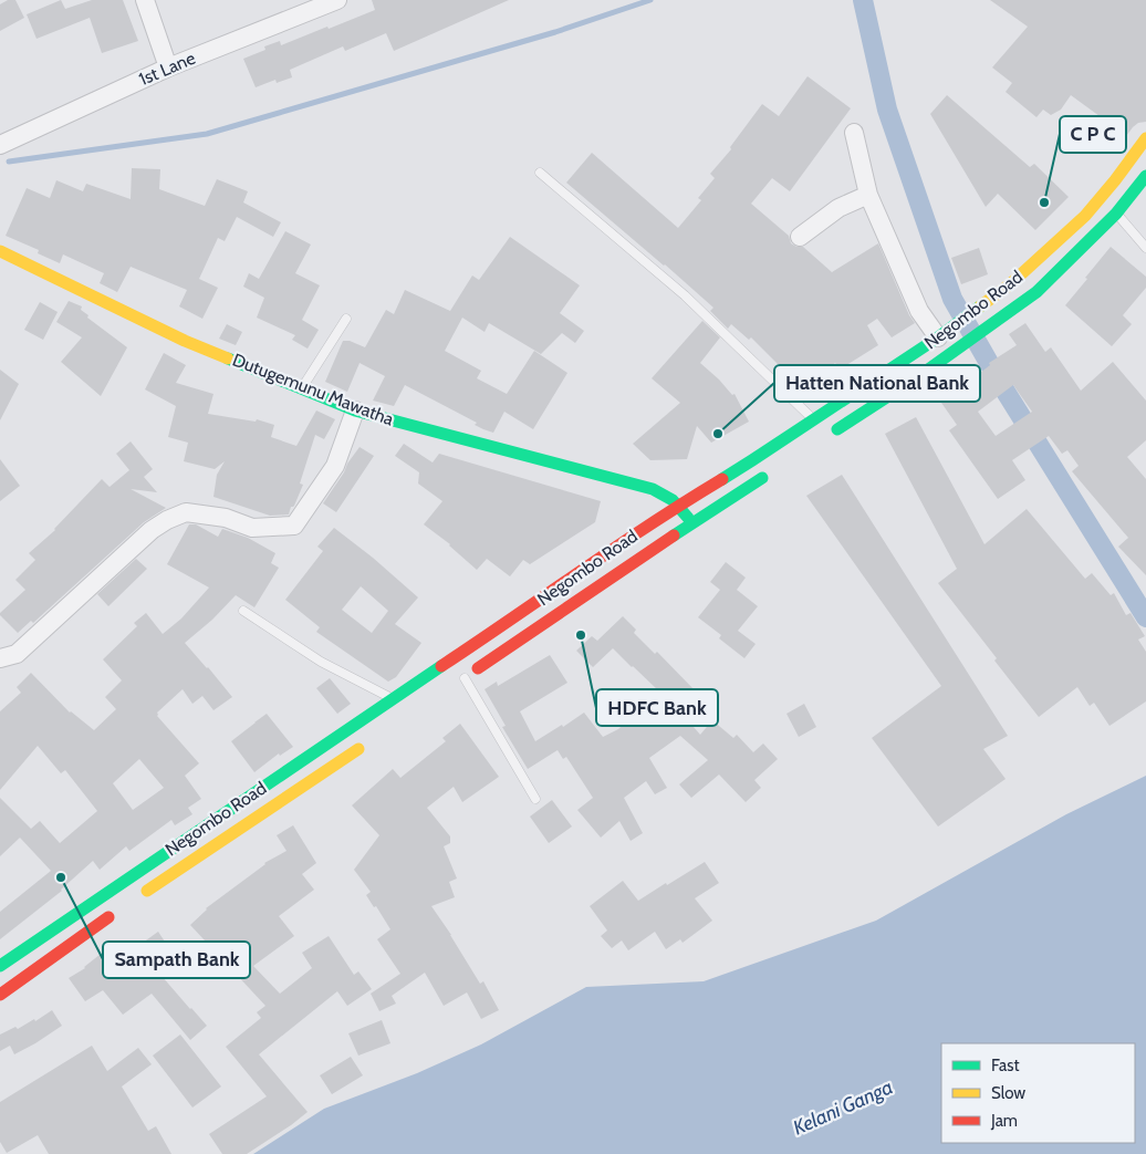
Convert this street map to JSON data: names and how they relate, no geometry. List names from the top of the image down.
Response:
{
  "streets": {
    "main road": ["Negombo Road", "Dutugemunu Mawatha"],
    "street": ["1st Lane"]
  },
  "crossings": [
    ["Negombo Road", "Dutugemunu Mawatha"]
  ],
  "water": ["Kelani Ganga"],
  "places": [
    "C P C",
    "Hatten National Bank",
    "HDFC Bank",
    "Sampath Bank"
  ],
  "legend": ["Fast", "Slow", "Jam"]
}
